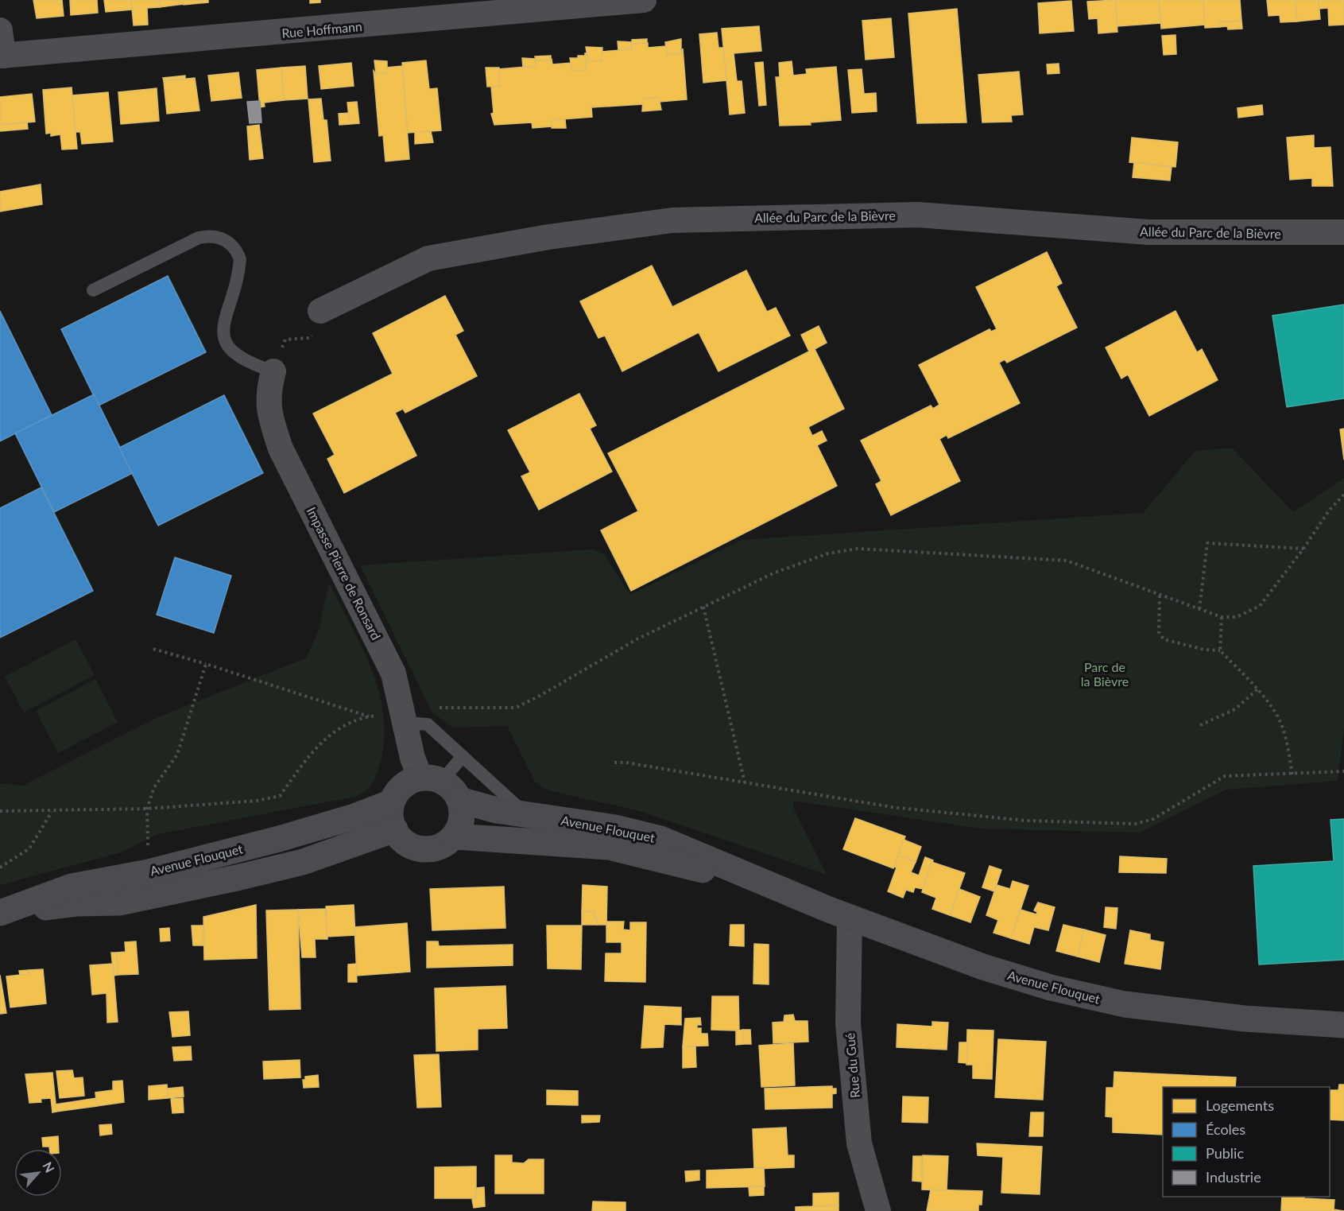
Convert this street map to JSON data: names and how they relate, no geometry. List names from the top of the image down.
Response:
{
  "streets": {
    "main road": ["Avenue Flouquet"],
    "street": [
      "Rue Hoffmann",
      "Allée du Parc de la Bièvre",
      "Impasse Pierre de Ronsard",
      "Rue du Gué"
    ]
  },
  "crossings": [
    ["Impasse Pierre de Ronsard", "Avenue Flouquet"],
    ["Avenue Flouquet", "Rue du Gué"]
  ],
  "parks": ["Parc de la Bièvre"],
  "legend": [
    "Logements",
    "Écoles",
    "Public",
    "Industrie"
  ],
  "north": "top right"
}
